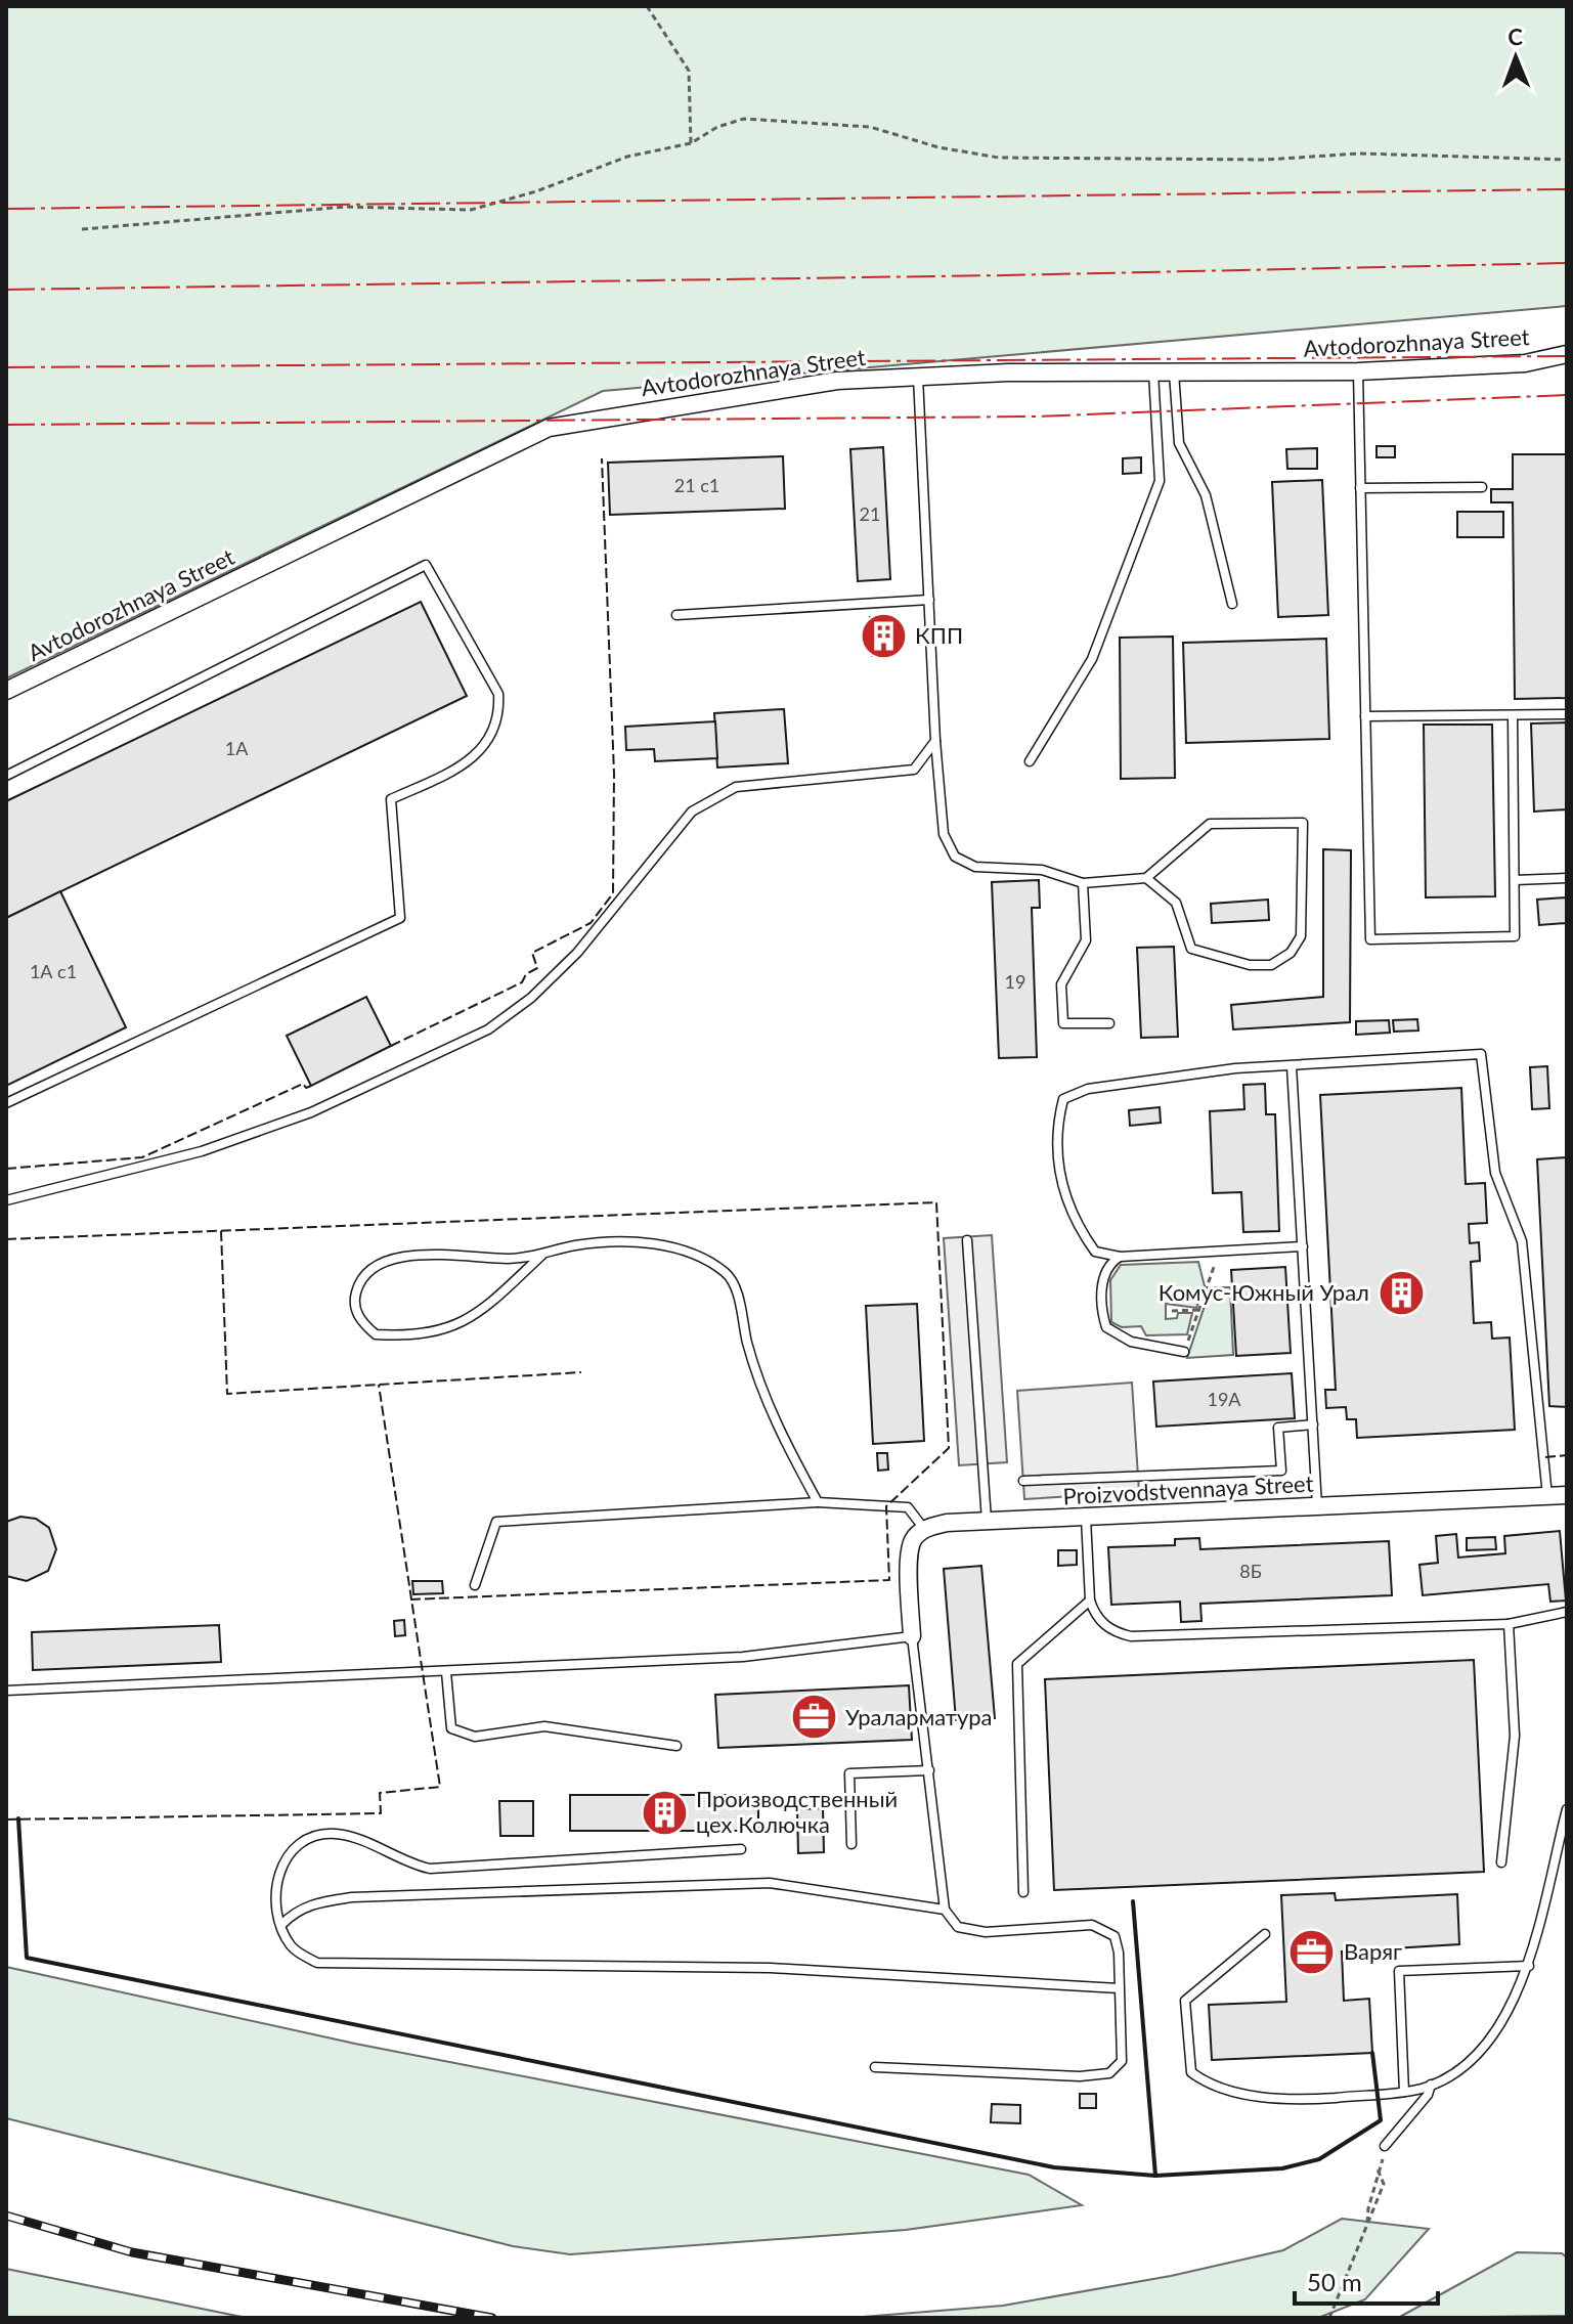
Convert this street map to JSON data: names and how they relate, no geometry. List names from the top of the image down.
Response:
{
  "streets": {
    "street": ["Avtodorozhnaya Street", "Proizvodstvennaya Street"]
  },
  "places": {
    "building": ["КПП", "Комус-Южный Урал", "Производственный цех Колючка"],
    "office": ["Ураларматура", "Варяг"]
  },
  "house_numbers": [
    "21 с1",
    "21",
    "1А",
    "1А с1",
    "19",
    "19А",
    "8Б"
  ],
  "scale_bar": "50 m",
  "north": "top"
}
